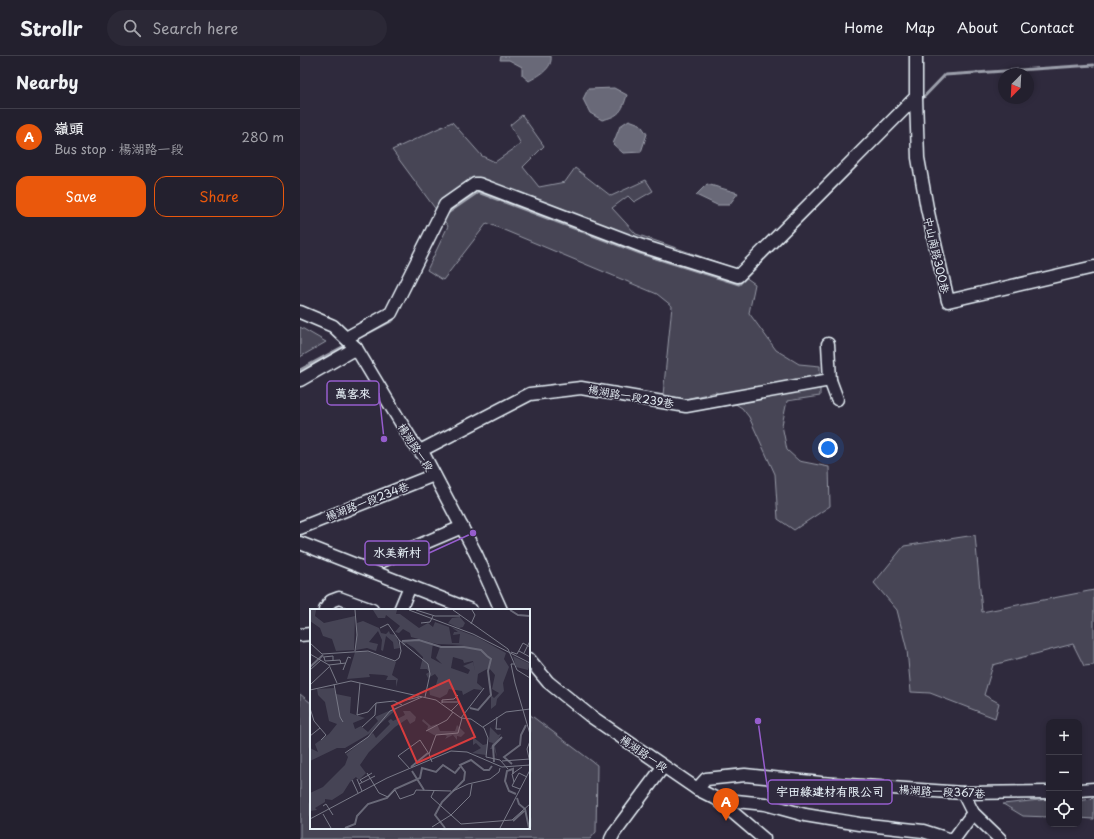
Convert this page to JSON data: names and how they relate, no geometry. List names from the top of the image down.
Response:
{
  "streets": {
    "street": [
      "中山南路300巷",
      "楊湖路一段239巷",
      "楊湖路一段",
      "楊湖路一段234巷",
      "楊湖路一段367巷"
    ]
  },
  "crossings": [
    ["楊湖路一段239巷", "楊湖路一段"],
    ["楊湖路一段", "楊湖路一段234巷"],
    ["楊湖路一段", "楊湖路一段367巷"]
  ],
  "places": ["萬客來", "水美新村", "宇田綠建材有限公司"],
  "north": "bottom left",
  "page": {
    "header": "Strollr",
    "search": "Search here",
    "nav": [
      "Home",
      "Map",
      "About",
      "Contact"
    ],
    "heading": "Nearby",
    "list": [
      {
        "mark": "A",
        "name": "嶺頭",
        "note": "Bus stop · 楊湖路一段",
        "value": "280 m"
      }
    ],
    "buttons": ["Save", "Share"],
    "map_buttons": ["+", "−"],
    "pins": "A"
  }
}
